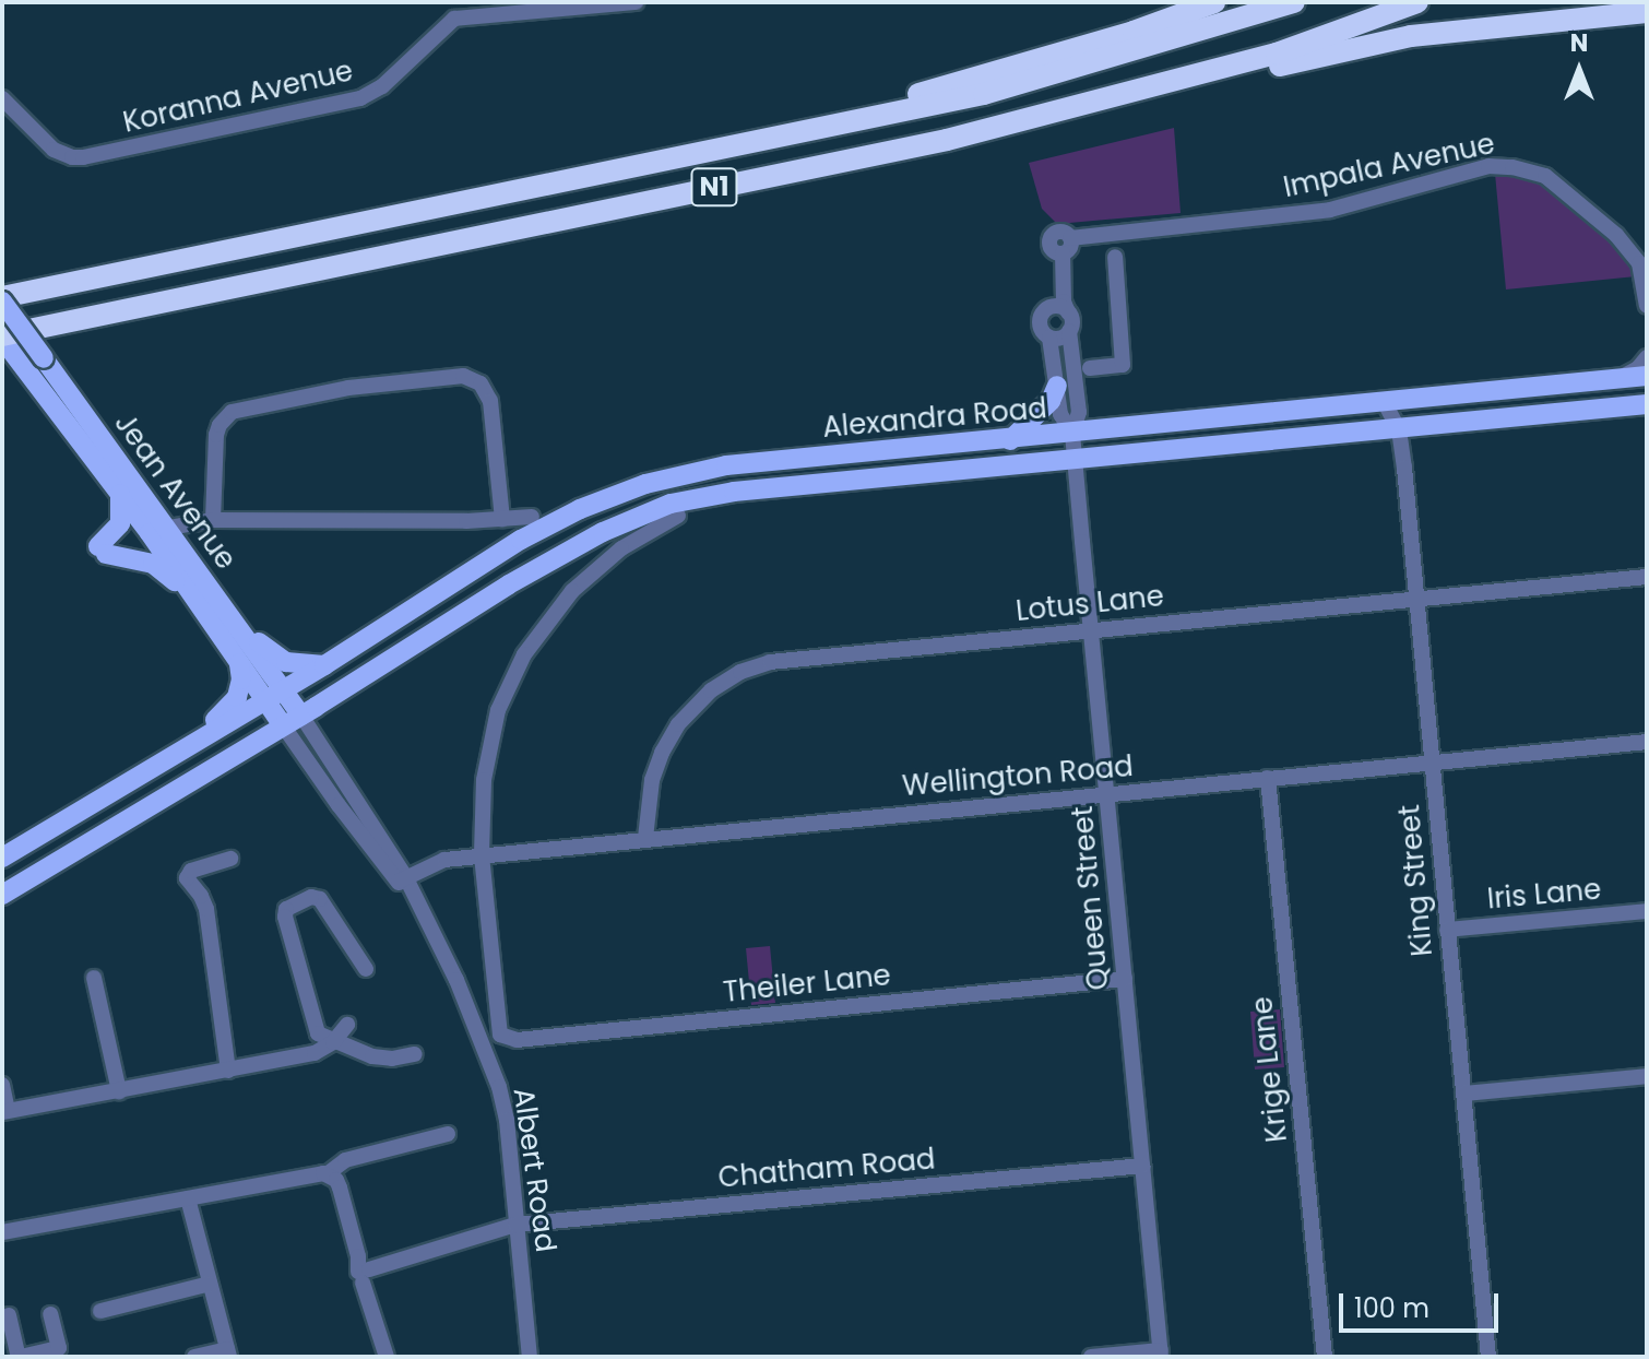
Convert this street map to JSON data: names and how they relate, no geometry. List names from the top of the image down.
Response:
{
  "streets": {
    "highway": ["N1"],
    "main road": ["Alexandra Road", "Jean Avenue"],
    "street": [
      "Koranna Avenue",
      "Impala Avenue",
      "Lotus Lane",
      "Wellington Road",
      "King Street",
      "Iris Lane",
      "Queen Street",
      "Theiler Lane",
      "Krige Lane",
      "Chatham Road",
      "Albert Road"
    ]
  },
  "crossings": [
    ["N1", "Jean Avenue"],
    ["Alexandra Road", "Jean Avenue"],
    ["Alexandra Road", "King Street"],
    ["Alexandra Road", "Queen Street"],
    ["Alexandra Road", "Albert Road"],
    ["Jean Avenue", "Albert Road"],
    ["Lotus Lane", "Wellington Road"],
    ["Lotus Lane", "King Street"],
    ["Lotus Lane", "Queen Street"],
    ["Wellington Road", "King Street"],
    ["Wellington Road", "Queen Street"],
    ["Wellington Road", "Theiler Lane"],
    ["Wellington Road", "Krige Lane"],
    ["Wellington Road", "Albert Road"],
    ["King Street", "Iris Lane"],
    ["Queen Street", "Theiler Lane"],
    ["Queen Street", "Chatham Road"],
    ["Chatham Road", "Albert Road"]
  ],
  "scale_bar": "100 m",
  "north": "top"
}
